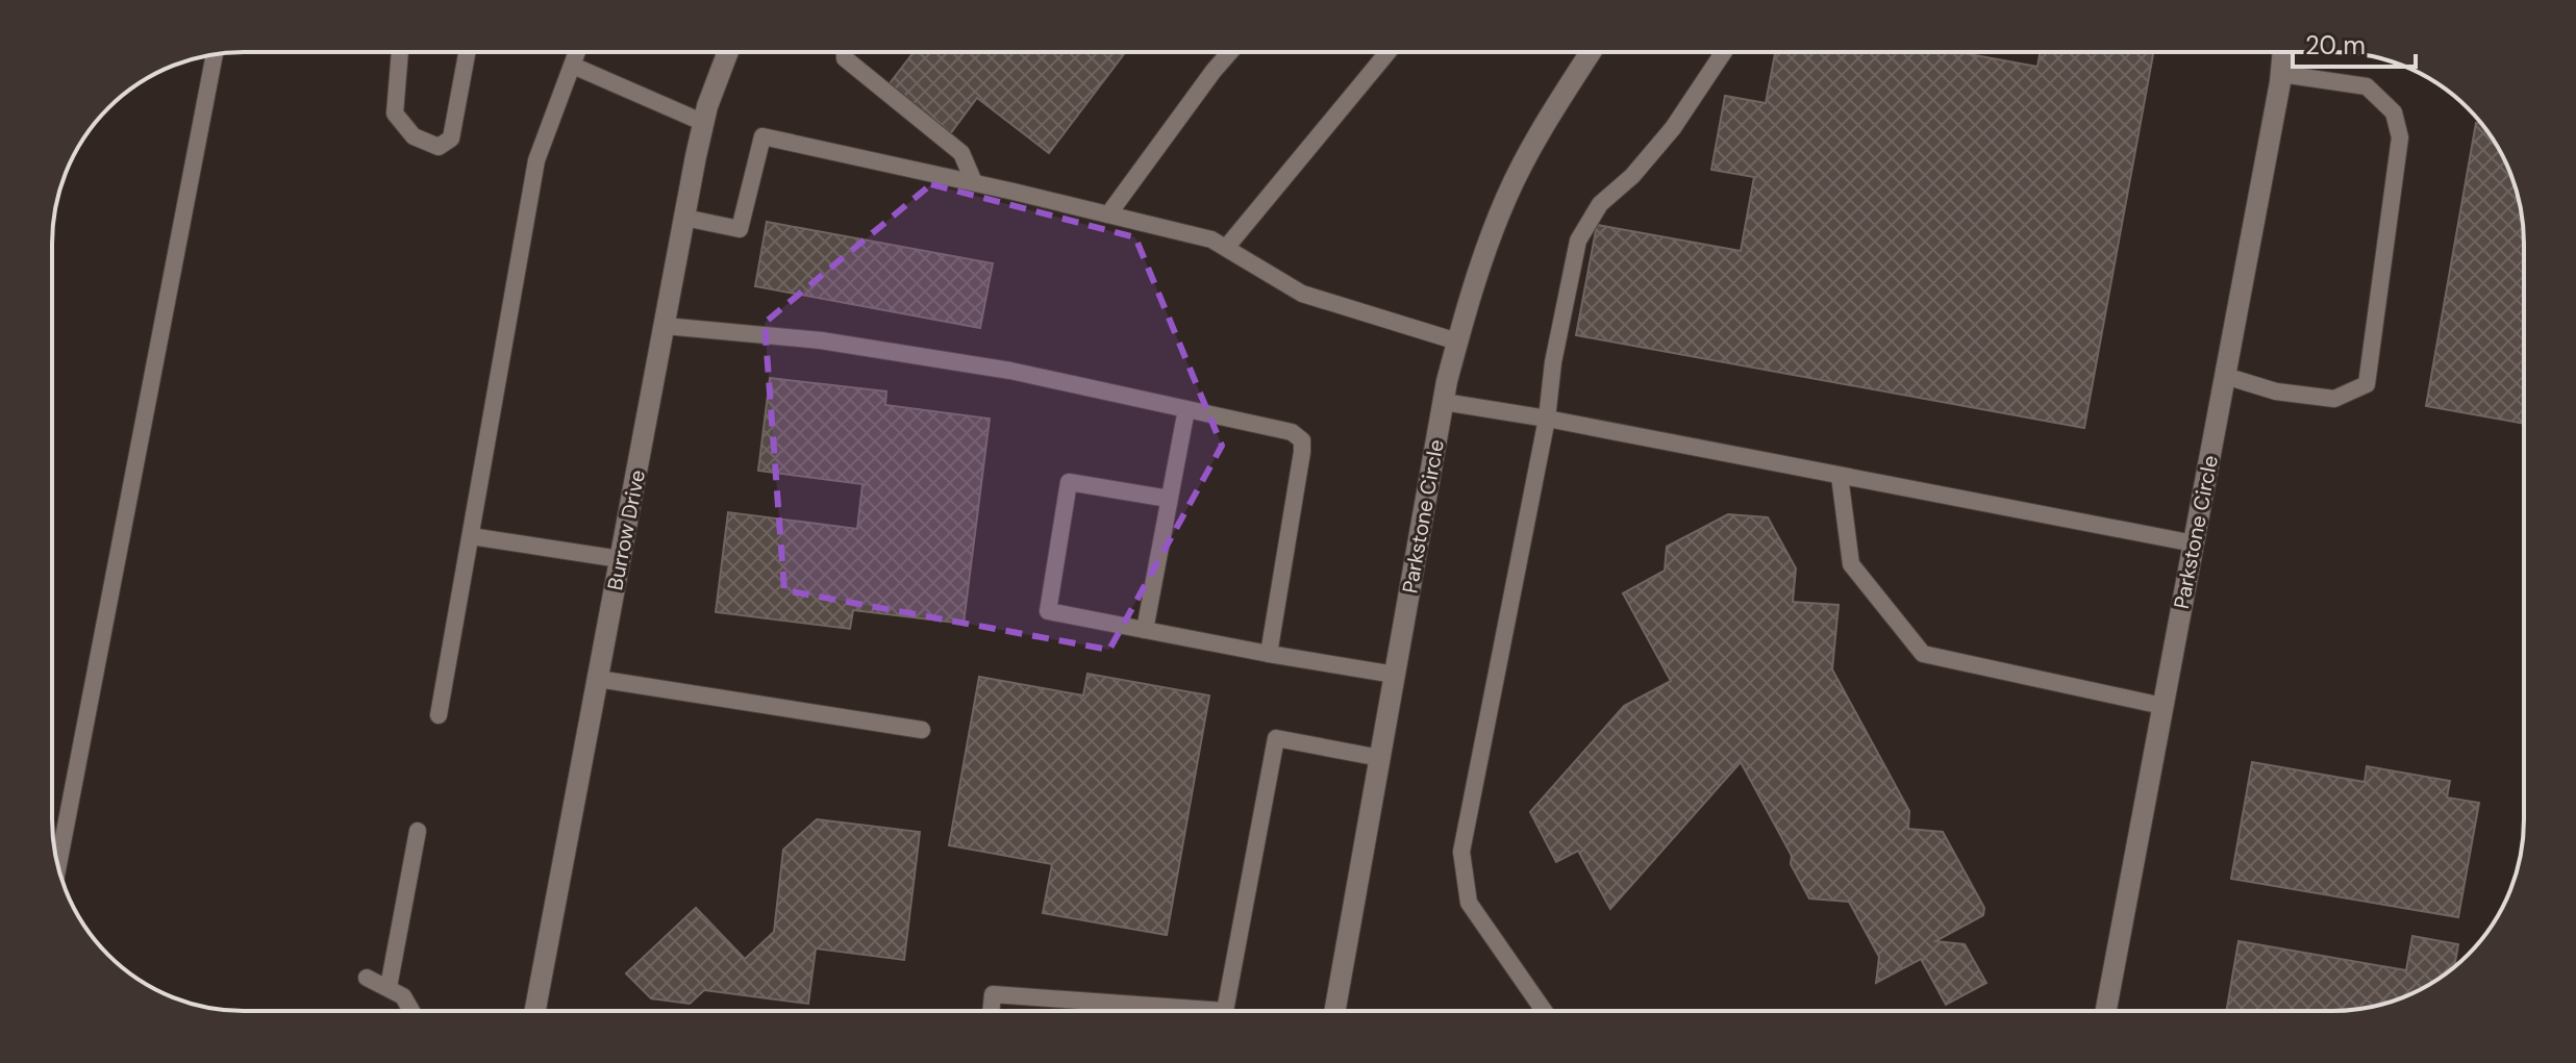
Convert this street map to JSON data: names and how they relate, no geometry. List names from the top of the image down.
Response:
{
  "streets": {
    "street": ["Parkstone Circle", "Burrow Drive"]
  },
  "scale_bar": "20 m"
}
